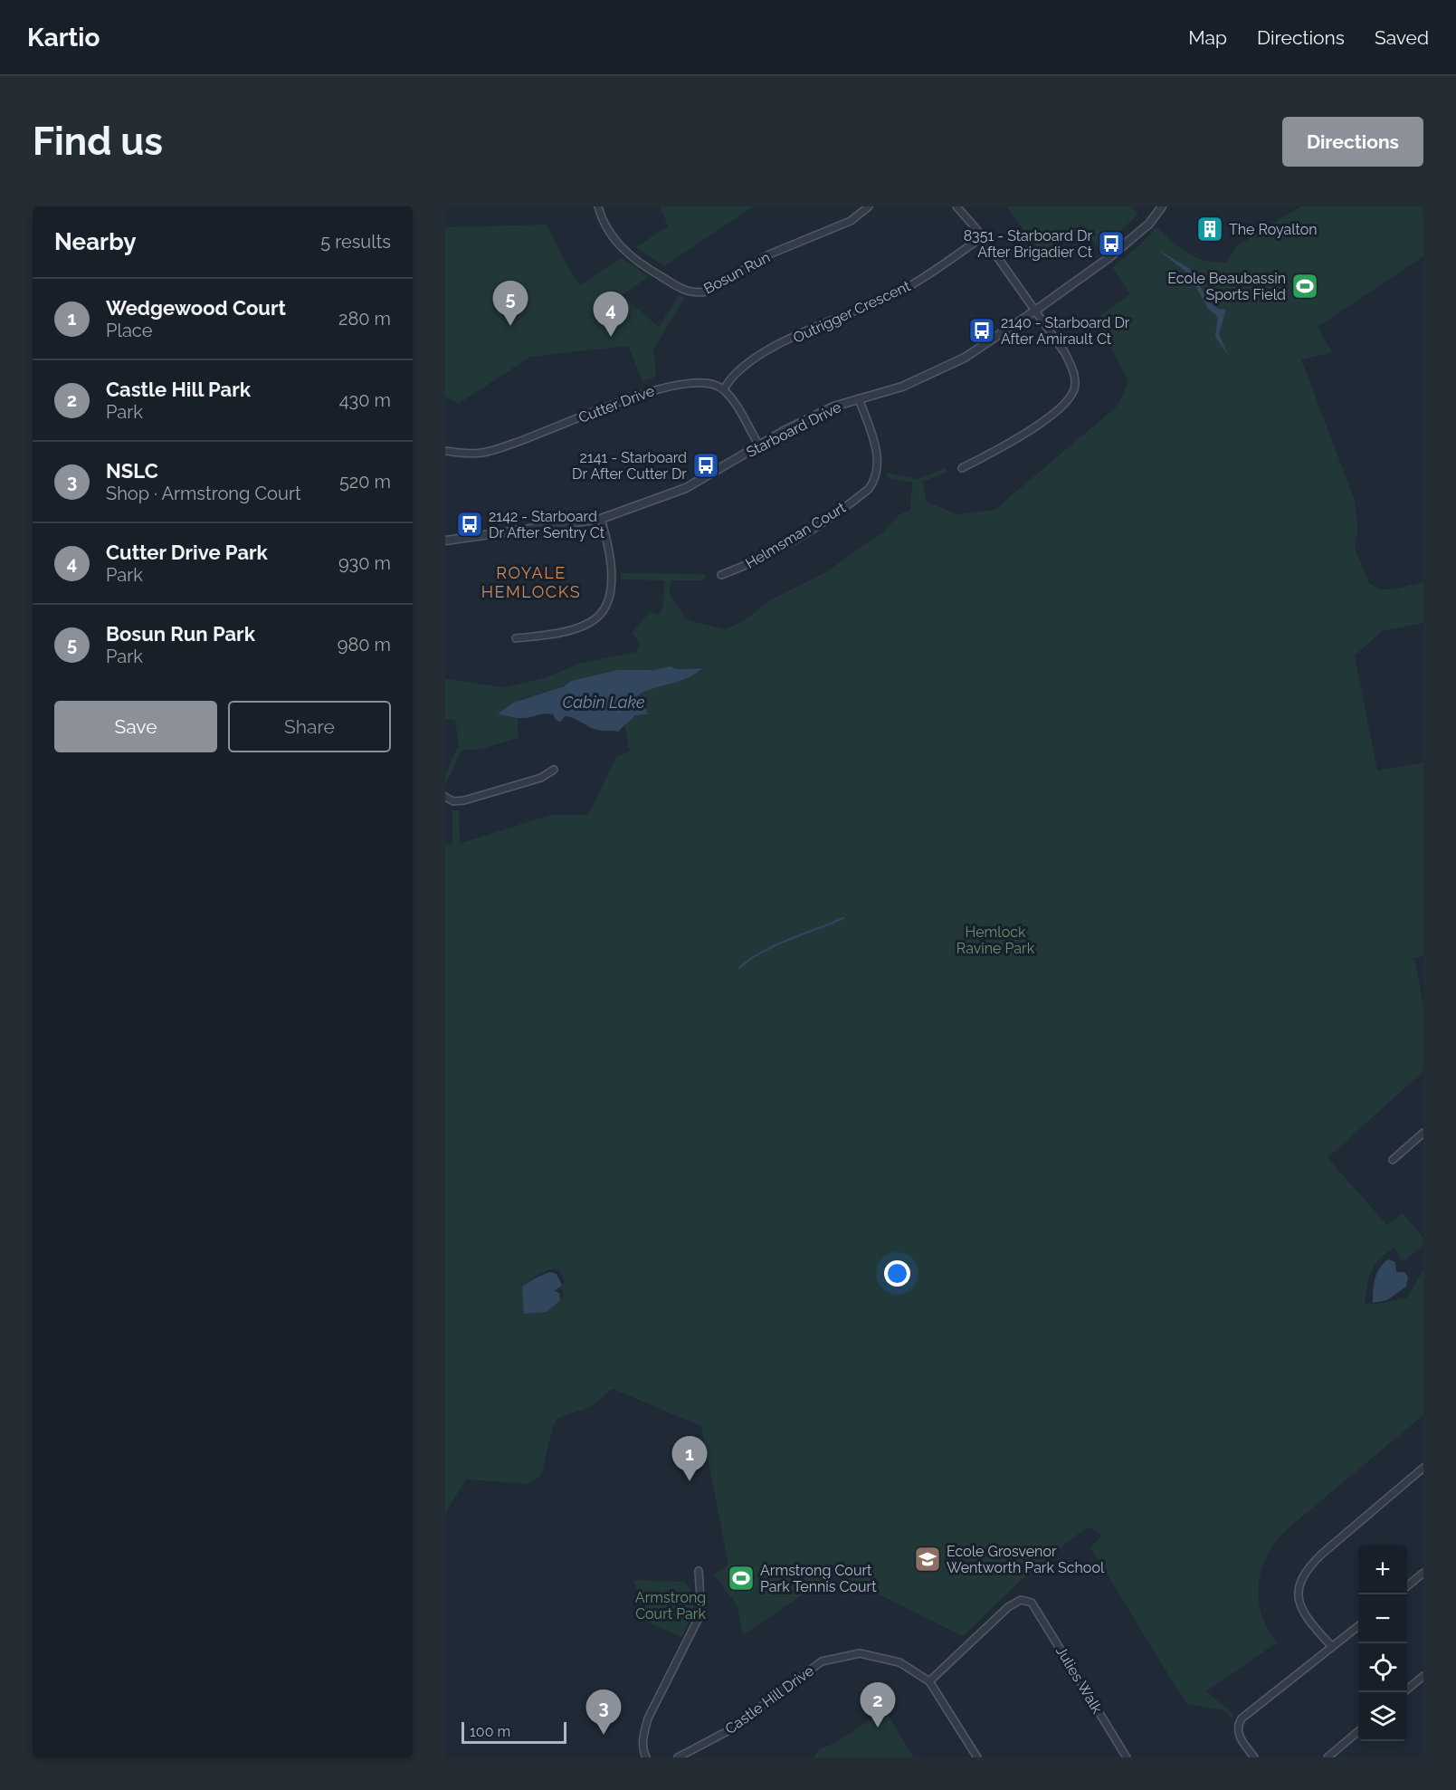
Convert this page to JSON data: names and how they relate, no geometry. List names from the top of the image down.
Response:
{
  "streets": {
    "street": [
      "Bosun Run",
      "Outrigger Crescent",
      "Cutter Drive",
      "Starboard Drive",
      "Helmsman Court",
      "Julies Walk",
      "Castle Hill Drive"
    ]
  },
  "crossings": [
    ["Outrigger Crescent", "Cutter Drive"],
    ["Starboard Drive", "Helmsman Court"],
    ["Julies Walk", "Castle Hill Drive"]
  ],
  "districts": ["ROYALE HEMLOCKS"],
  "water": ["Cabin Lake"],
  "parks": ["Hemlock Ravine Park", "Armstrong Court Park"],
  "places": {
    "building": ["The Royalton"],
    "bus stop": [
      "8351 - Starboard Dr After Brigadier Ct",
      "2140 - Starboard Dr After Amirault Ct",
      "2141 - Starboard Dr After Cutter Dr",
      "2142 - Starboard Dr After Sentry Ct"
    ],
    "sports": ["Ecole Beaubassin Sports Field", "Armstrong Court Park Tennis Court"],
    "school or university": ["Ecole Grosvenor Wentworth Park School"]
  },
  "scale_bar": "100 m",
  "page": {
    "header": "Kartio",
    "nav": ["Map", "Directions", "Saved"],
    "buttons": [
      "Directions",
      ["Save", "Share"]
    ],
    "title": "Find us",
    "heading": ["Nearby", "5 results"],
    "list": [
      {
        "mark": "1",
        "name": "Wedgewood Court",
        "note": "Place",
        "value": "280 m"
      },
      {
        "mark": "2",
        "name": "Castle Hill Park",
        "note": "Park",
        "value": "430 m"
      },
      {
        "mark": "3",
        "name": "NSLC",
        "note": "Shop · Armstrong Court",
        "value": "520 m"
      },
      {
        "mark": "4",
        "name": "Cutter Drive Park",
        "note": "Park",
        "value": "930 m"
      },
      {
        "mark": "5",
        "name": "Bosun Run Park",
        "note": "Park",
        "value": "980 m"
      }
    ],
    "pins": [
      "5",
      "4",
      "1",
      "2",
      "3"
    ],
    "map_buttons": ["+", "−"],
    "scale": "100 m"
  }
}
